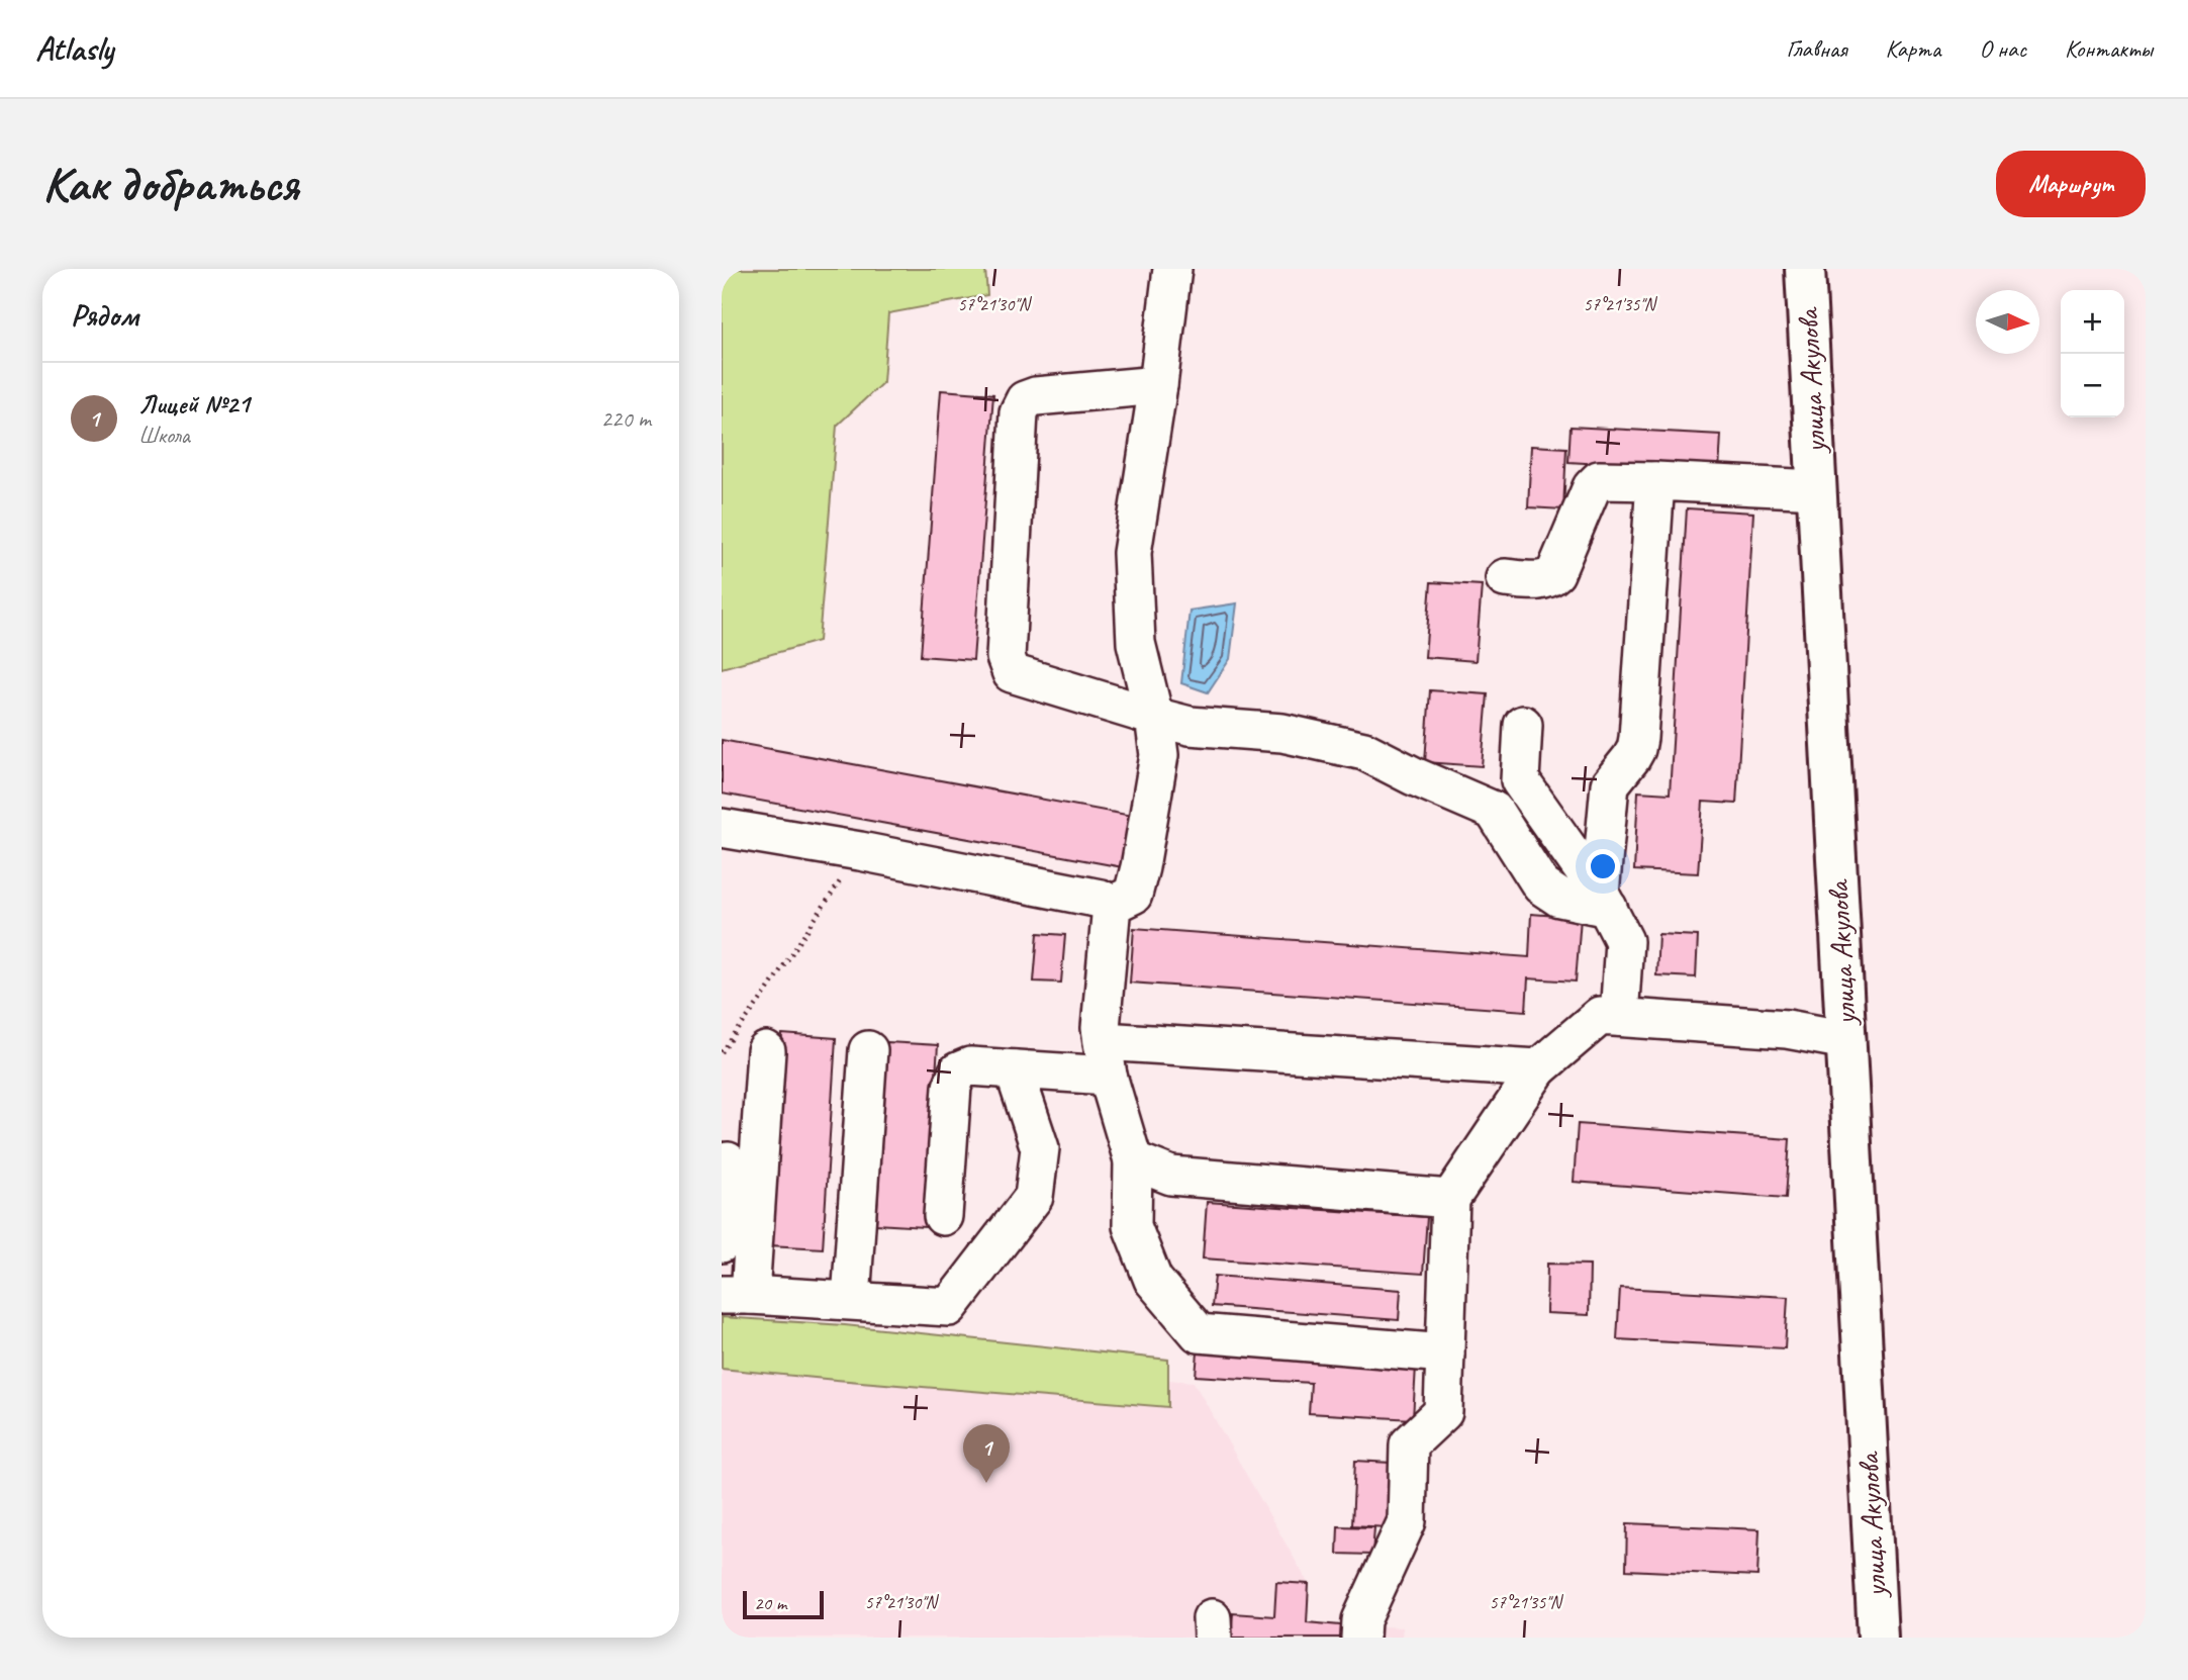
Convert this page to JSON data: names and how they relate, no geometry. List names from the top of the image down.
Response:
{
  "streets": {
    "main road": ["улица Акулова"]
  },
  "scale_bar": "20 m",
  "north": "right",
  "page": {
    "header": "Atlasly",
    "nav": [
      "Главная",
      "Карта",
      "О нас",
      "Контакты"
    ],
    "buttons": "Маршрут",
    "title": "Как добраться",
    "heading": "Рядом",
    "map_buttons": ["+", "−"],
    "list": [
      {
        "mark": "1",
        "name": "Лицей №21",
        "note": "Школа",
        "value": "220 m"
      }
    ],
    "pins": "1",
    "scale": "20 m"
  },
  "coordinates": ["57°21'30\"N", "57°21'35\"N"]
}
